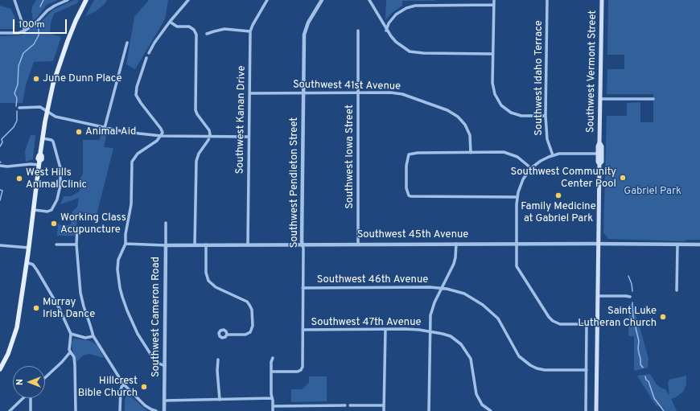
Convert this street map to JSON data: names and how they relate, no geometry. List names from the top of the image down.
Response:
{
  "streets": {
    "main road": ["Southwest Vermont Street"],
    "street": [
      "Southwest Idaho Terrace",
      "Southwest 41st Avenue",
      "Southwest Kanan Drive",
      "Southwest Iowa Street",
      "Southwest Pendleton Street",
      "Southwest 45th Avenue",
      "Southwest 46th Avenue",
      "Southwest Cameron Road",
      "Southwest 47th Avenue"
    ]
  },
  "crossings": [
    ["Southwest Vermont Street", "Southwest 45th Avenue"],
    ["Southwest 41st Avenue", "Southwest Kanan Drive"],
    ["Southwest 41st Avenue", "Southwest Iowa Street"],
    ["Southwest 41st Avenue", "Southwest Pendleton Street"],
    ["Southwest Kanan Drive", "Southwest 45th Avenue"],
    ["Southwest Iowa Street", "Southwest 45th Avenue"],
    ["Southwest Pendleton Street", "Southwest 45th Avenue"],
    ["Southwest Pendleton Street", "Southwest 46th Avenue"],
    ["Southwest Pendleton Street", "Southwest 47th Avenue"],
    ["Southwest 45th Avenue", "Southwest Cameron Road"]
  ],
  "parks": ["Gabriel Park"],
  "places": [
    "June Dunn Place",
    "Animal Aid",
    "Southwest Community Center Pool",
    "West Hills Animal Clinic",
    "Family Medicine at Gabriel Park",
    "Working Class Acupuncture",
    "Murray Irish Dance",
    "Saint Luke Lutheran Church",
    "Hillcrest Bible Church"
  ],
  "scale_bar": "100 m",
  "north": "left"
}
